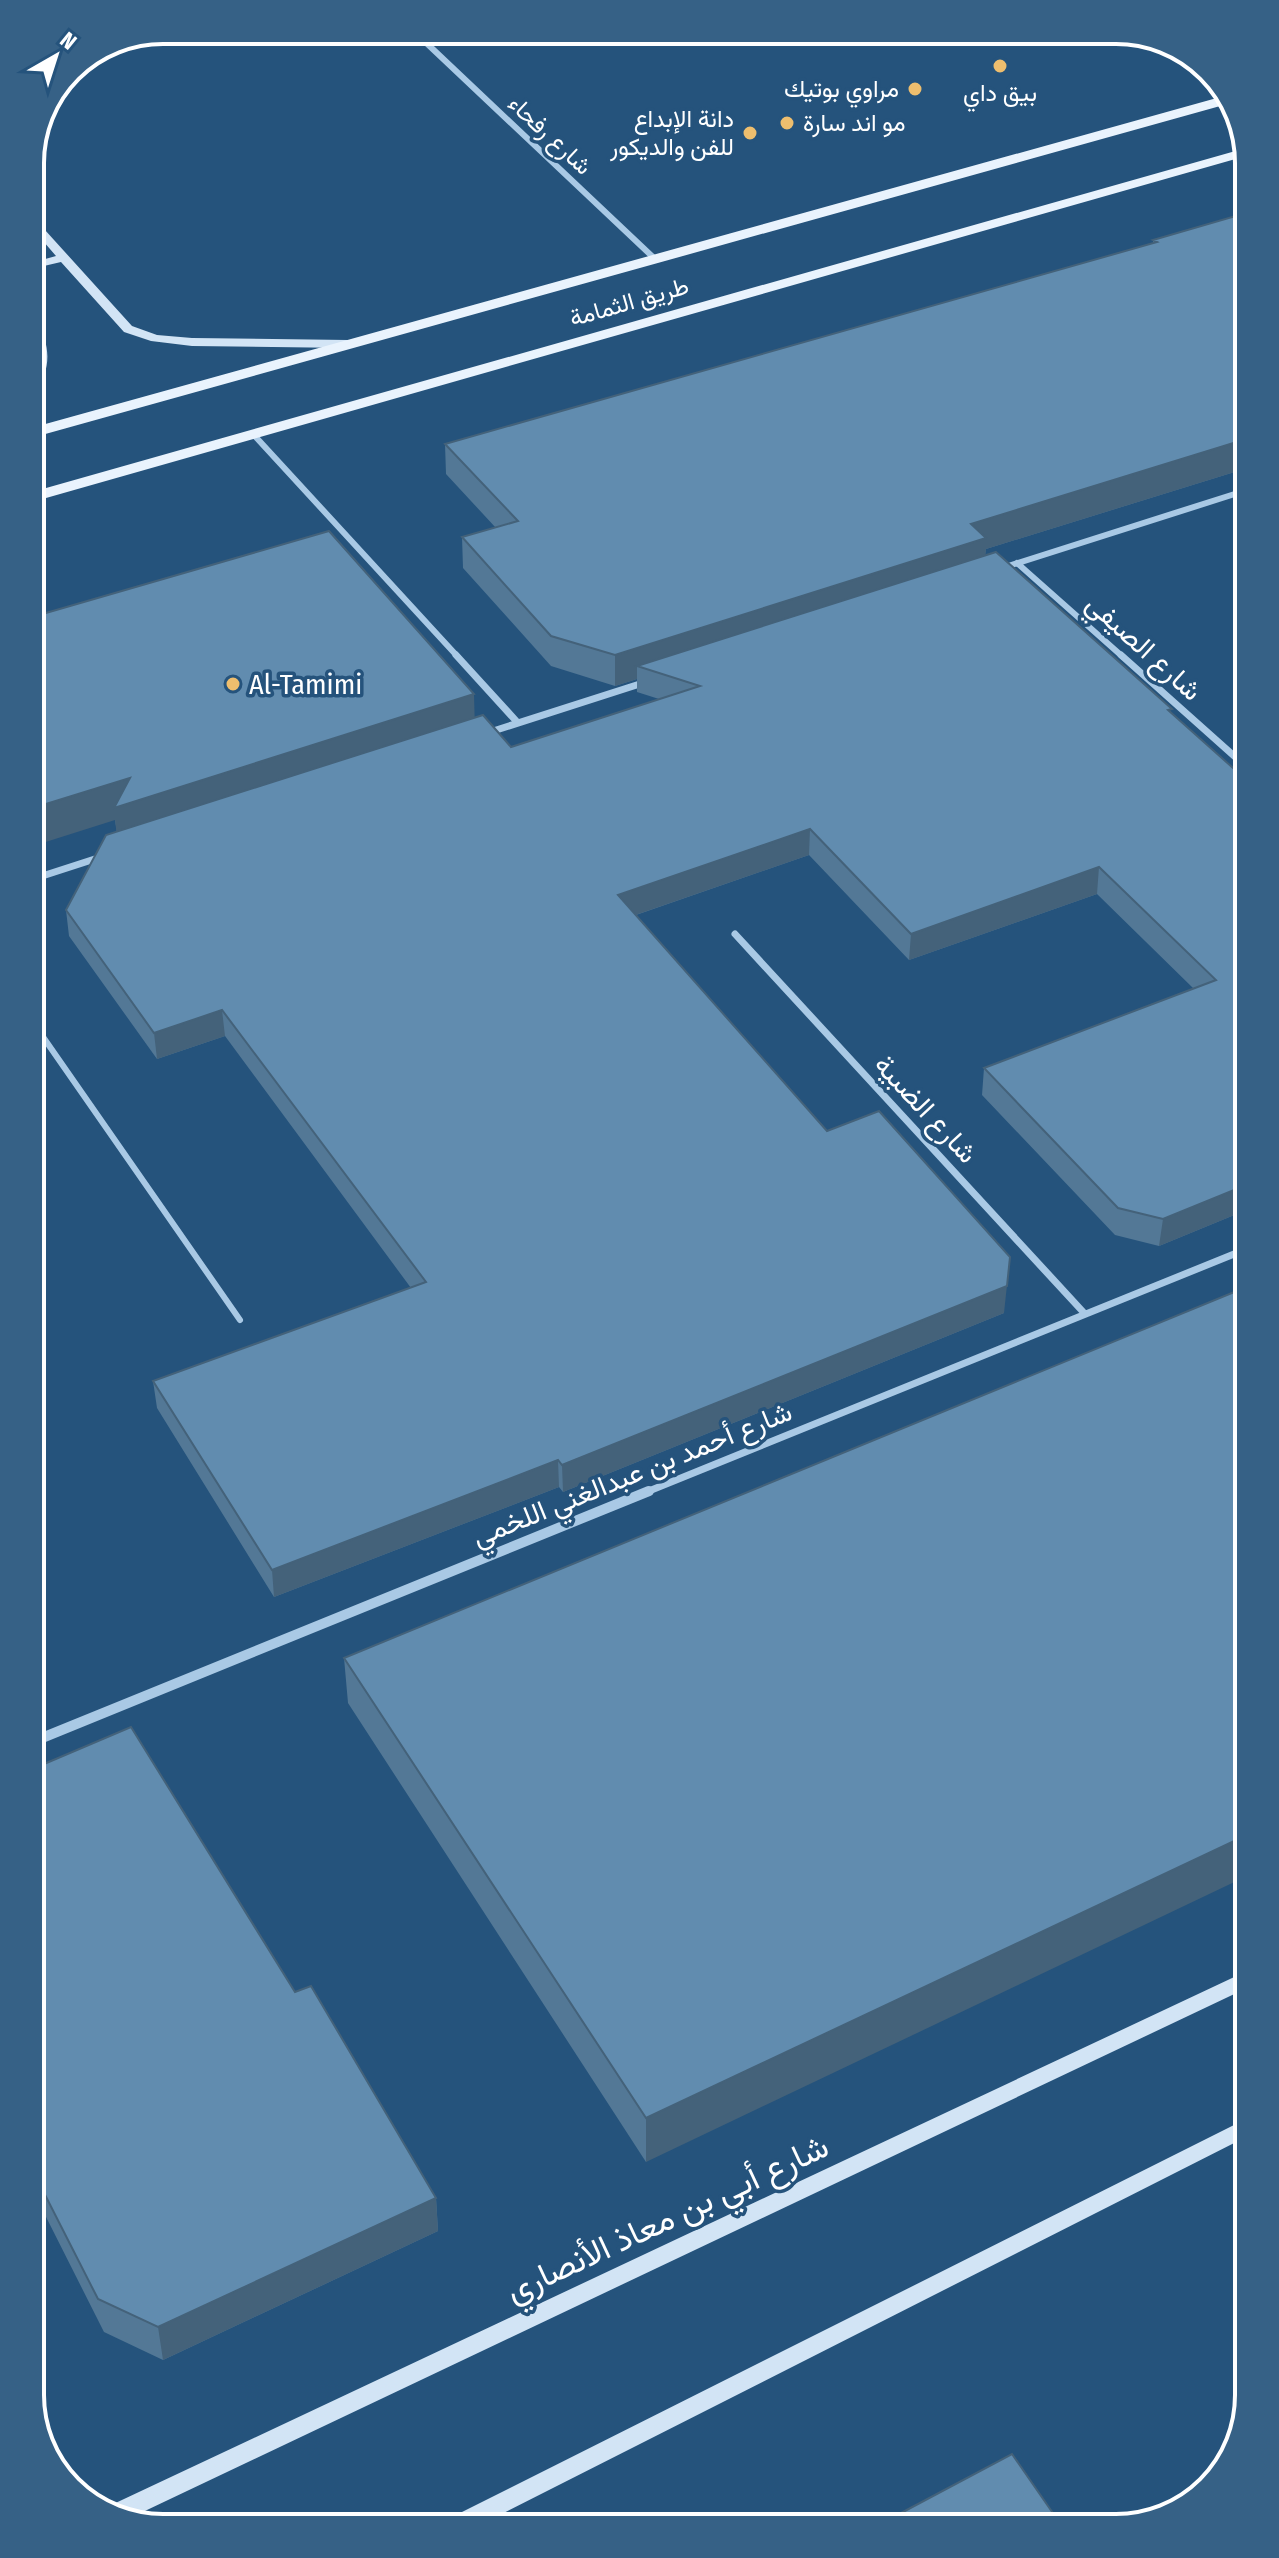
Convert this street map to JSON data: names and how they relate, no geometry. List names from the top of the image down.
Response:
{
  "streets": {
    "main road": ["طريق الثمامة"],
    "street": [
      "شارع رفحاء",
      "شارع الصيفي",
      "شارع الضبية",
      "شارع أحمد بن عبدالغني اللخمي",
      "شارع أبي بن معاذ الأنصاري"
    ]
  },
  "crossings": [
    ["شارع رفحاء", "طريق الثمامة"],
    ["شارع الضبية", "شارع أحمد بن عبدالغني اللخمي"]
  ],
  "places": [
    "بيق داي",
    "مراوي بوتيك",
    "مو اند سارة",
    "دانة الإبداع للفن والديكور",
    "Al-Tamimi"
  ],
  "north": "top right"
}
